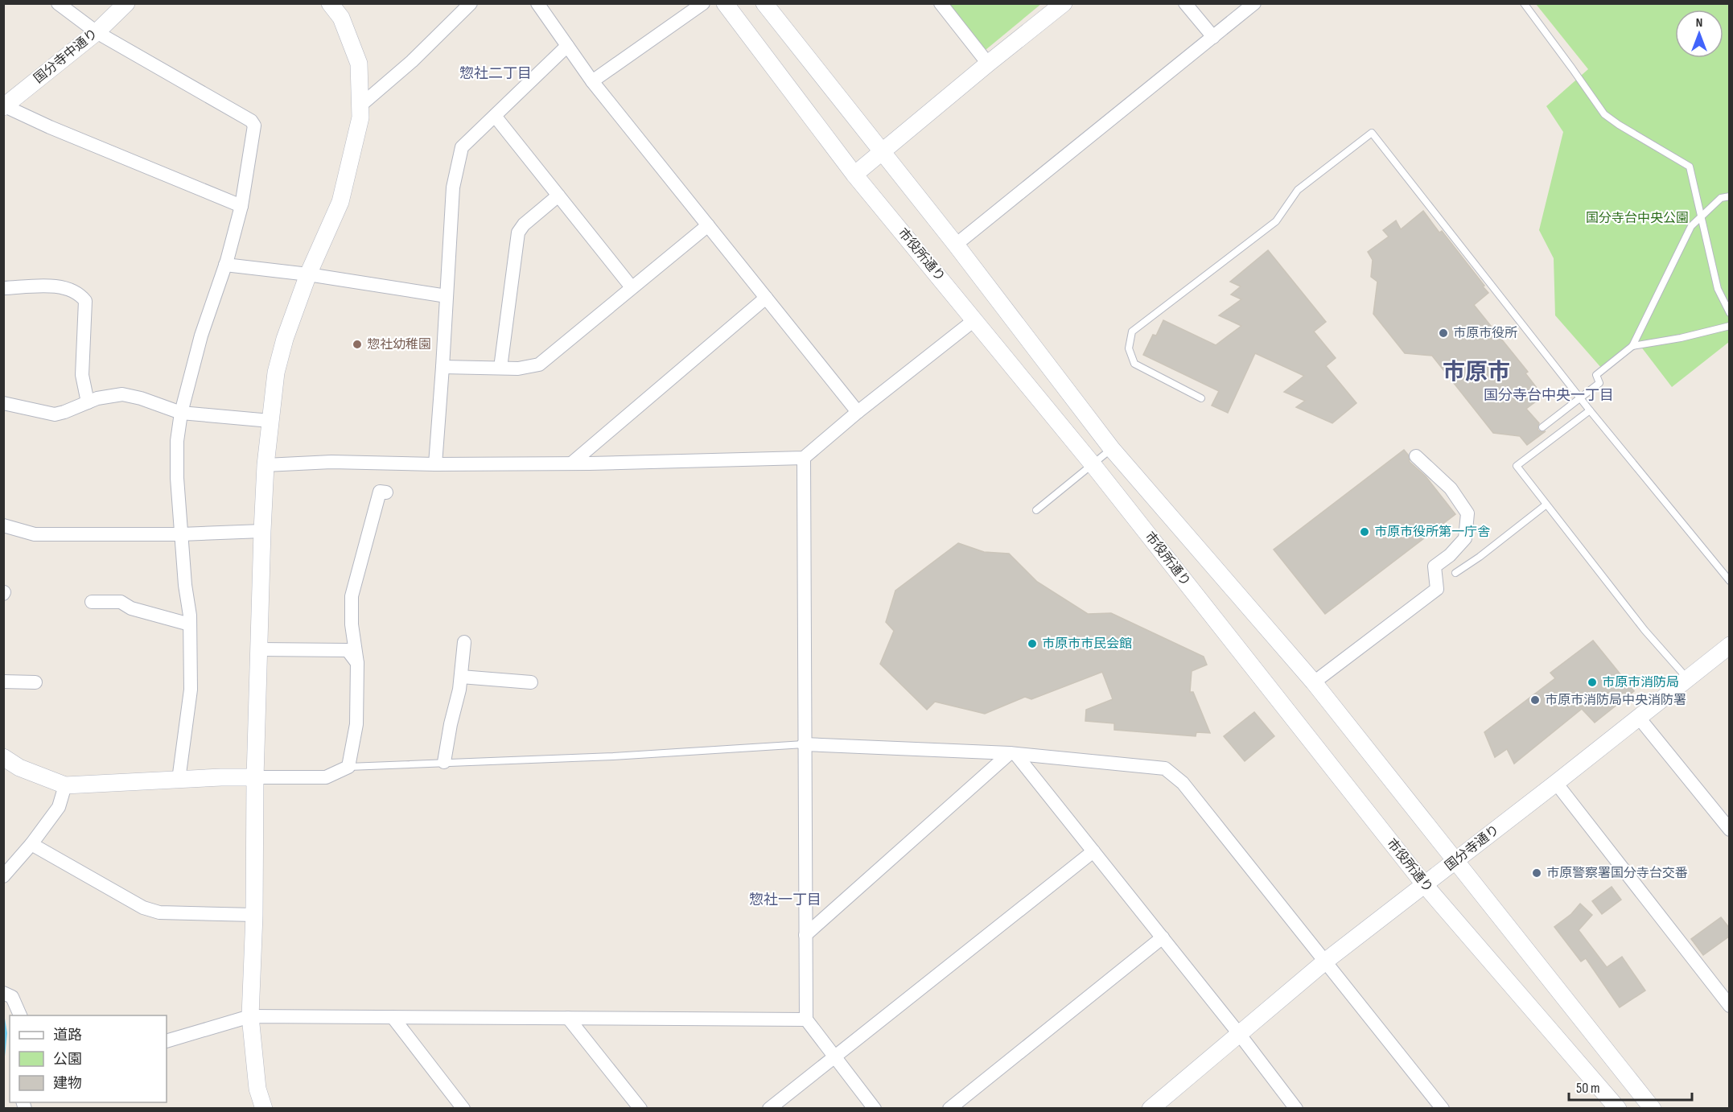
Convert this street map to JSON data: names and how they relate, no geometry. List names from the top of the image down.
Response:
{
  "streets": {
    "street": ["国分寺中通り", "市役所通り", "国分寺通り"]
  },
  "crossings": [
    ["市役所通り", "国分寺通り"]
  ],
  "districts": [
    "惣社二丁目",
    "市原市",
    "国分寺台中央一丁目",
    "惣社一丁目"
  ],
  "parks": ["国分寺台中央公園"],
  "places": [
    "市原市役所",
    "惣社幼稚園",
    "市原市役所第一庁舎",
    "市原市市民会館",
    "市原市消防局",
    "市原市消防局中央消防署",
    "市原警察署国分寺台交番"
  ],
  "legend": ["道路", "公園", "建物"],
  "scale_bar": "50 m",
  "north": "top"
}
